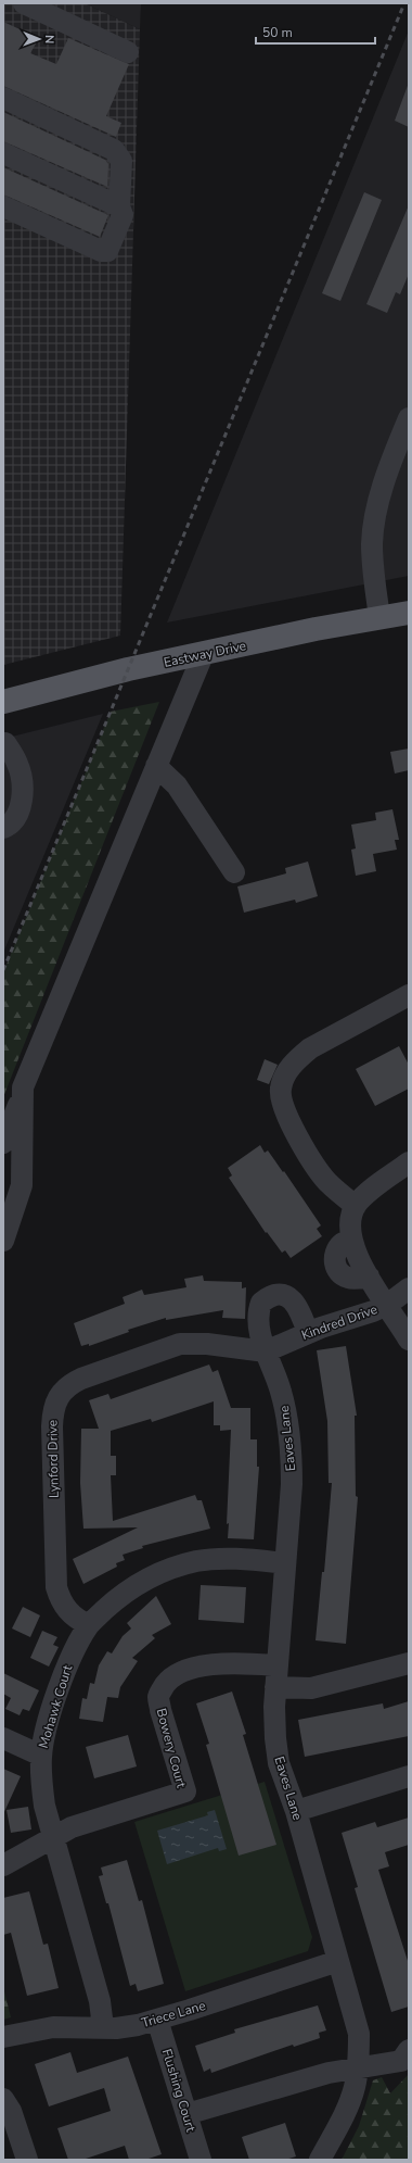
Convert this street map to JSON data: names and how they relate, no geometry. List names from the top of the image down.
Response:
{
  "streets": {
    "main road": ["Eastway Drive"],
    "street": [
      "Kindred Drive",
      "Eaves Lane",
      "Lynford Drive",
      "Mohawk Court",
      "Bowery Court",
      "Triece Lane",
      "Flushing Court"
    ]
  },
  "crossings": [
    ["Kindred Drive", "Eaves Lane"],
    ["Kindred Drive", "Lynford Drive"],
    ["Eaves Lane", "Lynford Drive"],
    ["Eaves Lane", "Mohawk Court"],
    ["Eaves Lane", "Bowery Court"],
    ["Eaves Lane", "Triece Lane"],
    ["Lynford Drive", "Mohawk Court"],
    ["Mohawk Court", "Bowery Court"],
    ["Mohawk Court", "Triece Lane"],
    ["Triece Lane", "Flushing Court"]
  ],
  "scale_bar": "50 m",
  "north": "right"
}
